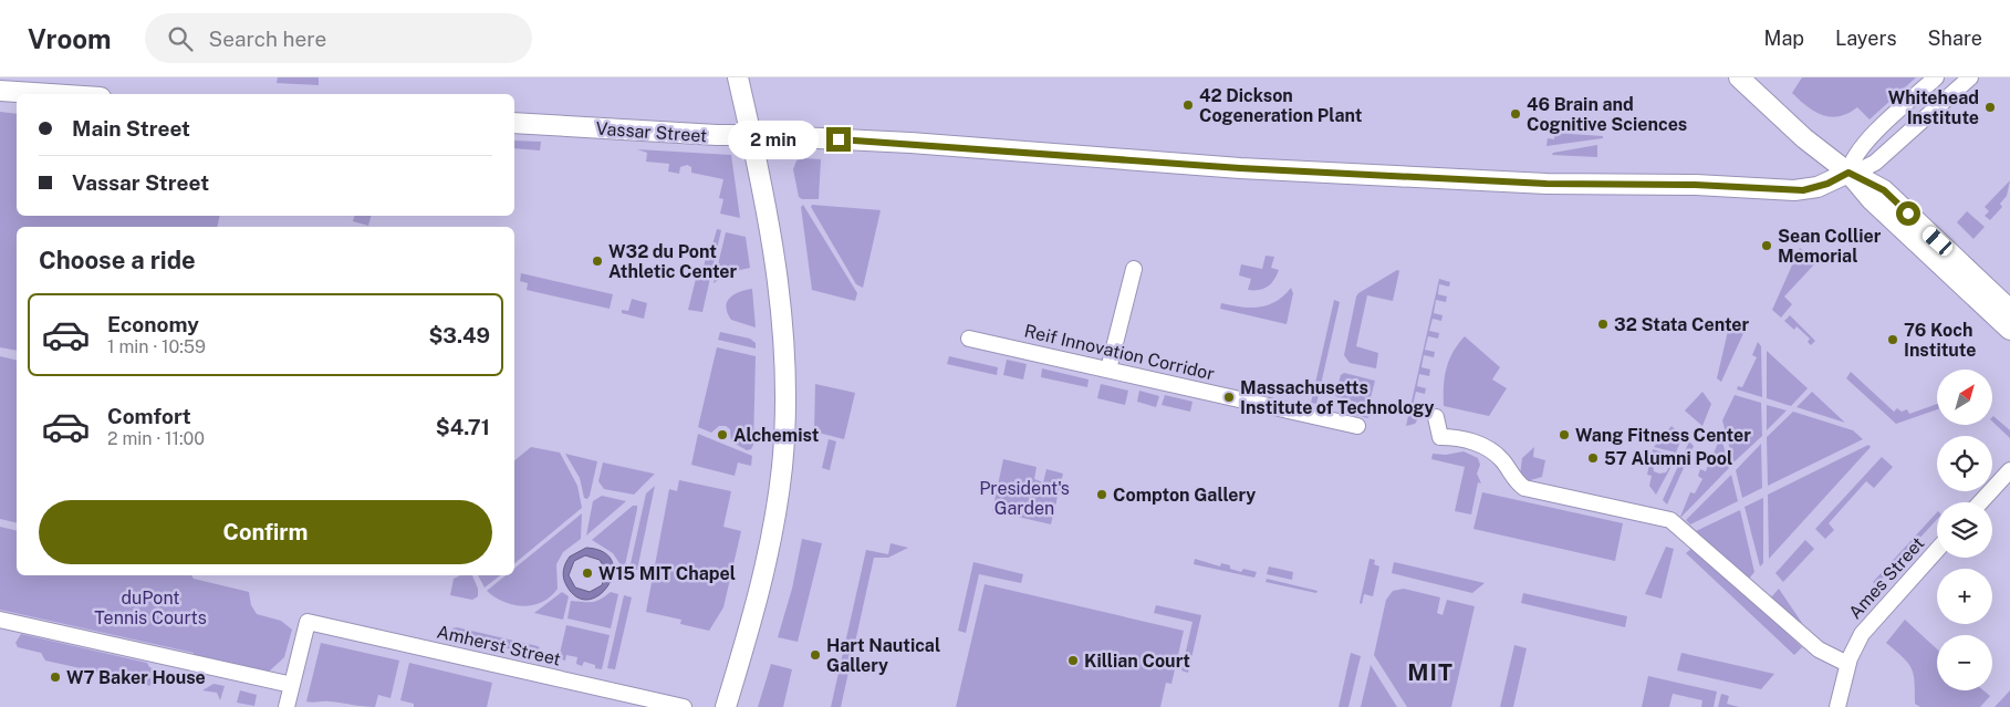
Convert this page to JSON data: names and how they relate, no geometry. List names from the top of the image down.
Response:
{
  "streets": {
    "main road": ["Vassar Street"],
    "street": ["Reif Innovation Corridor", "Ames Street", "Amherst Street"]
  },
  "districts": ["MIT"],
  "parks": ["President's Garden", "duPont Tennis Courts"],
  "places": [
    "42 Dickson Cogeneration Plant",
    "Whitehead Institute",
    "46 Brain and Cognitive Sciences",
    "Sean Collier Memorial",
    "W32 du Pont Athletic Center",
    "32 Stata Center",
    "76 Koch Institute",
    "Massachusetts Institute of Technology",
    "Alchemist",
    "Wang Fitness Center",
    "57 Alumni Pool",
    "Compton Gallery",
    "W15 MIT Chapel",
    "Hart Nautical Gallery",
    "Killian Court",
    "W7 Baker House"
  ],
  "north": "top right",
  "page": {
    "header": "Vroom",
    "search": "Search here",
    "nav": ["Map", "Layers", "Share"],
    "banner": ["Main Street", "Vassar Street"],
    "bubble": "2 min",
    "heading": "Choose a ride",
    "list": [
      {
        "name": "Economy",
        "note": "1 min · 10:59",
        "value": "$3.49"
      },
      {
        "name": "Comfort",
        "note": "2 min · 11:00",
        "value": "$4.71"
      }
    ],
    "map_buttons": ["+", "−"],
    "buttons": "Confirm"
  }
}
